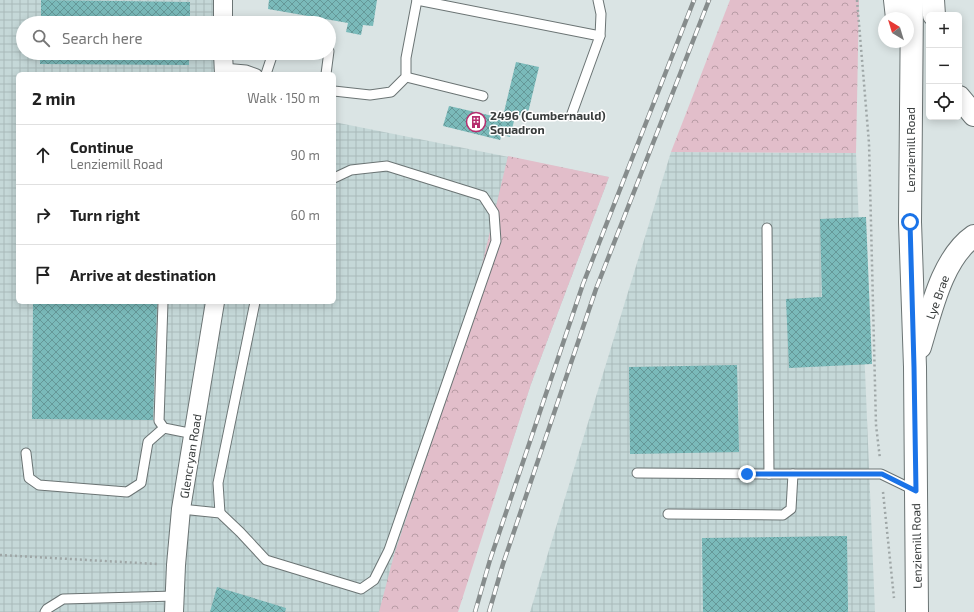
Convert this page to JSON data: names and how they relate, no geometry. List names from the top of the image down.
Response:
{
  "streets": {
    "main road": ["Lenziemill Road", "Lye Brae"],
    "street": ["Glencryan Road"]
  },
  "crossings": [
    ["Lenziemill Road", "Lye Brae"]
  ],
  "places": {
    "building": ["2496 (Cumbernauld) Squadron"]
  },
  "north": "top left",
  "page": {
    "map_buttons": ["+", "−"],
    "search": "Search here",
    "heading": ["2 min", "Walk · 150 m"],
    "list": [
      ["Continue", "Lenziemill Road", "90 m"],
      ["Turn right", "60 m"],
      "Arrive at destination"
    ]
  }
}
